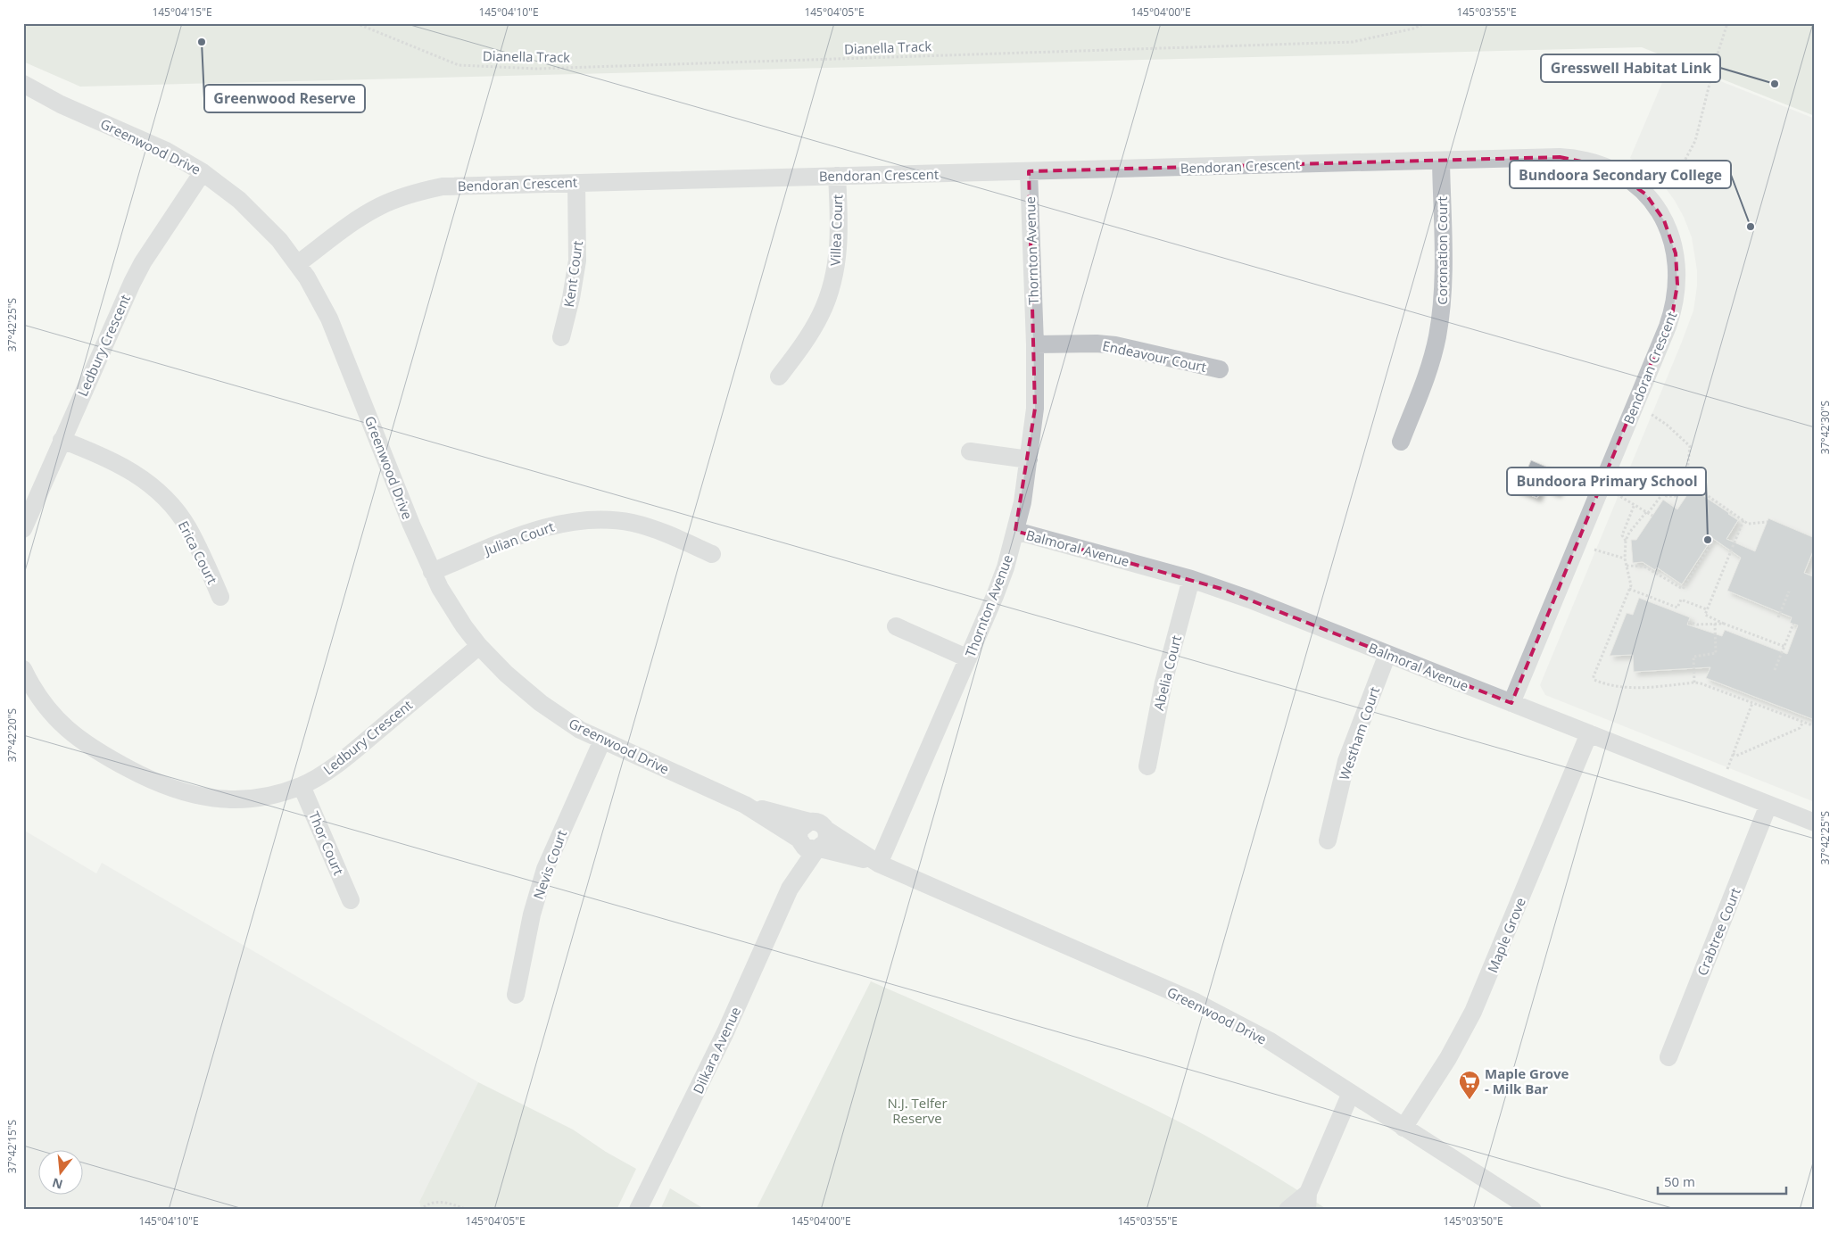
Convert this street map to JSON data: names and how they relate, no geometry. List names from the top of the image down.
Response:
{
  "streets": {
    "street": [
      "Greenwood Drive",
      "Bendoran Crescent",
      "Villea Court",
      "Thornton Avenue",
      "Coronation Court",
      "Kent Court",
      "Ledbury Crescent",
      "Endeavour Court",
      "Julian Court",
      "Balmoral Avenue",
      "Erica Court",
      "Abelia Court",
      "Westham Court",
      "Thor Court",
      "Nevis Court",
      "Crabtree Court",
      "Maple Grove",
      "Dilkara Avenue"
    ],
    "path": ["Dianella Track"]
  },
  "crossings": [
    ["Greenwood Drive", "Bendoran Crescent"],
    ["Greenwood Drive", "Thornton Avenue"],
    ["Greenwood Drive", "Ledbury Crescent"],
    ["Greenwood Drive", "Julian Court"],
    ["Greenwood Drive", "Nevis Court"],
    ["Greenwood Drive", "Maple Grove"],
    ["Greenwood Drive", "Dilkara Avenue"],
    ["Bendoran Crescent", "Villea Court"],
    ["Bendoran Crescent", "Thornton Avenue"],
    ["Bendoran Crescent", "Coronation Court"],
    ["Bendoran Crescent", "Kent Court"],
    ["Bendoran Crescent", "Balmoral Avenue"],
    ["Thornton Avenue", "Endeavour Court"],
    ["Thornton Avenue", "Balmoral Avenue"],
    ["Ledbury Crescent", "Erica Court"],
    ["Ledbury Crescent", "Thor Court"],
    ["Balmoral Avenue", "Abelia Court"],
    ["Balmoral Avenue", "Westham Court"],
    ["Balmoral Avenue", "Crabtree Court"],
    ["Balmoral Avenue", "Maple Grove"]
  ],
  "parks": ["N.J. Telfer Reserve"],
  "places": {
    "other": [
      "Greenwood Reserve",
      "Gresswell Habitat Link",
      "Bundoora Secondary College",
      "Bundoora Primary School"
    ],
    "supermarket": ["Maple Grove - Milk Bar"]
  },
  "scale_bar": "50 m",
  "north": "bottom",
  "coordinates": [
    "145°04'15\"E",
    "145°04'10\"E",
    "145°04'05\"E",
    "145°04'00\"E",
    "145°03'55\"E",
    "37°42'25\"S",
    "37°42'30\"S",
    "37°42'20\"S",
    "37°42'15\"S",
    "145°03'50\"E"
  ]
}
